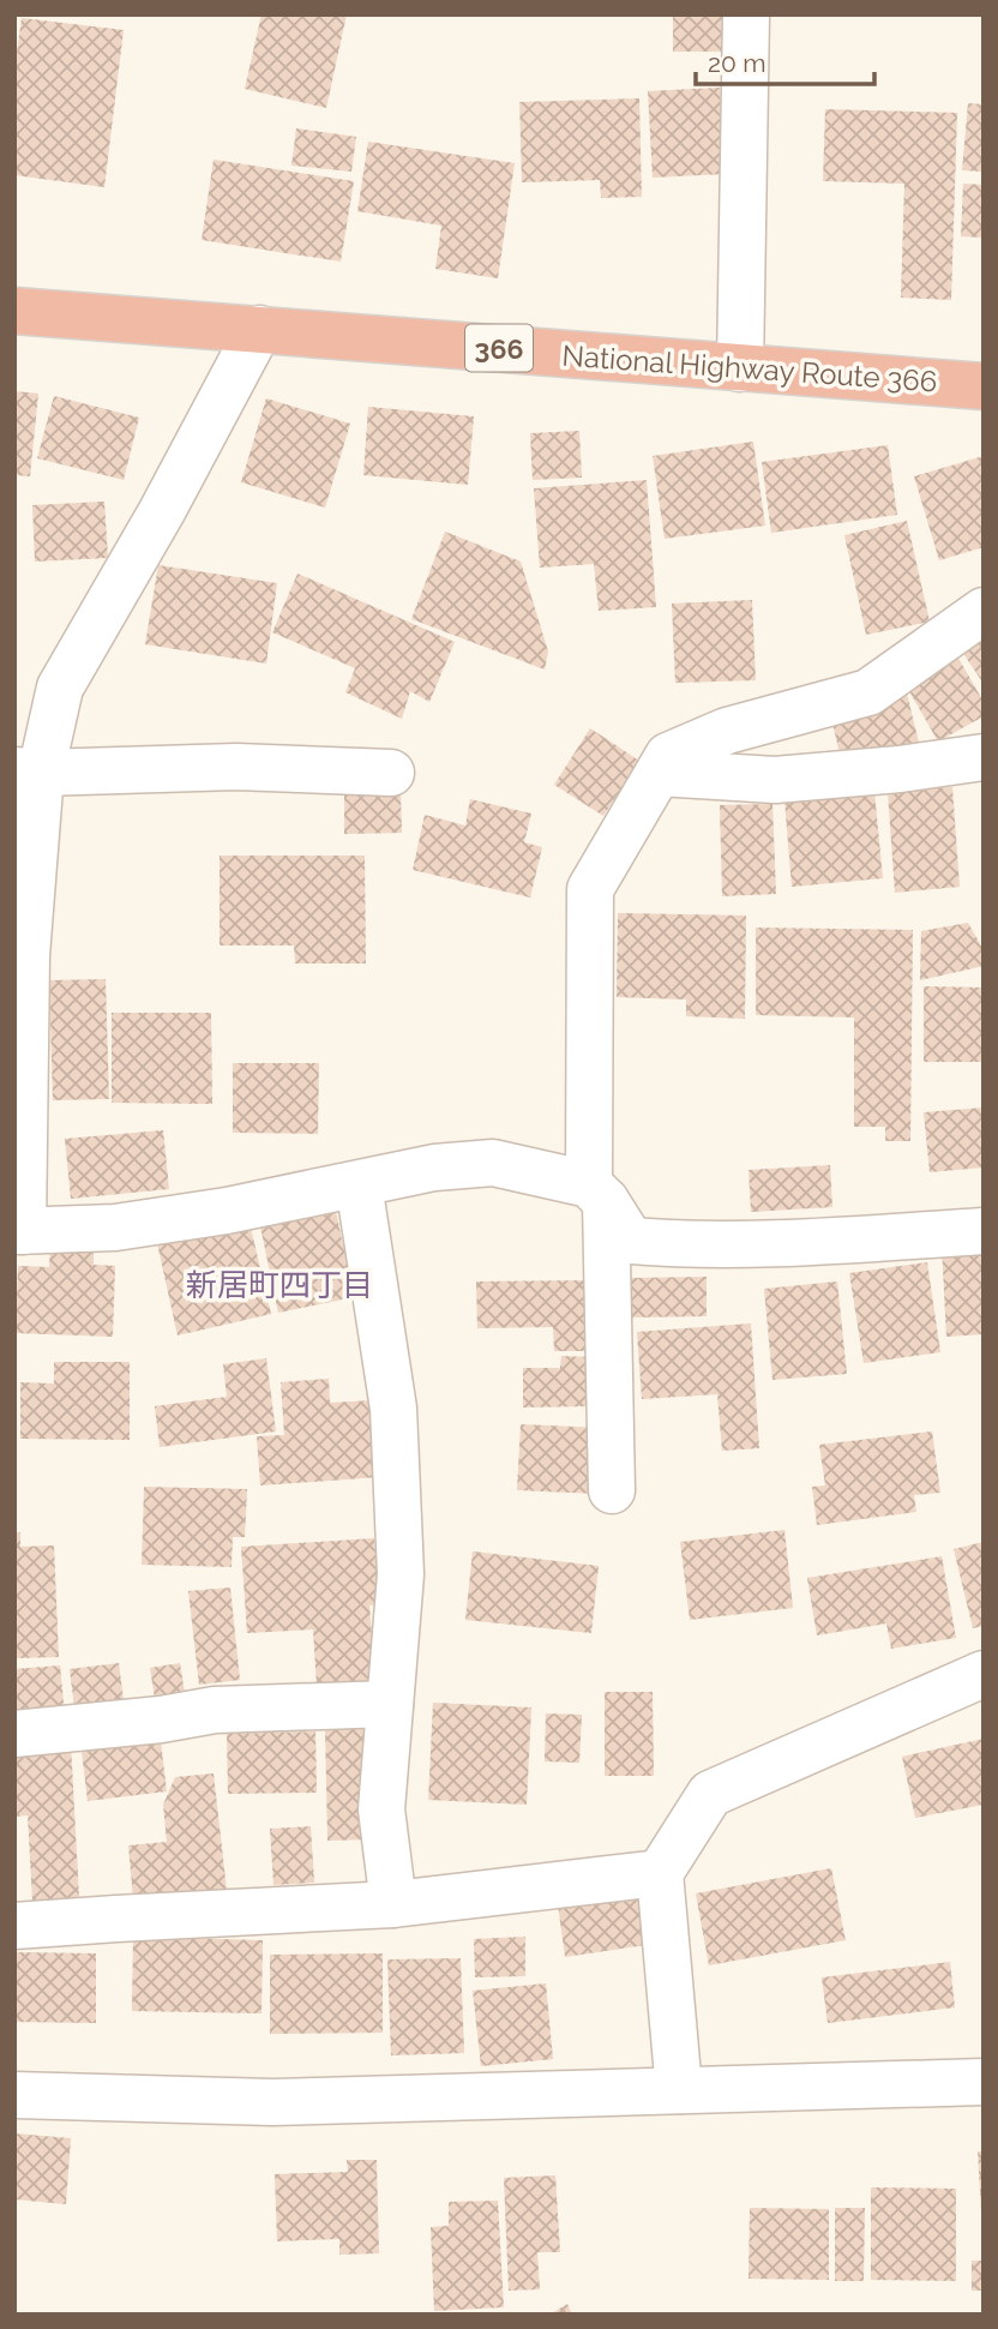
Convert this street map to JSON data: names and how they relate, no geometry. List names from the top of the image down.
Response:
{
  "streets": {
    "highway": ["366", "National Highway Route 366"]
  },
  "districts": ["新居町四丁目"],
  "scale_bar": "20 m"
}
